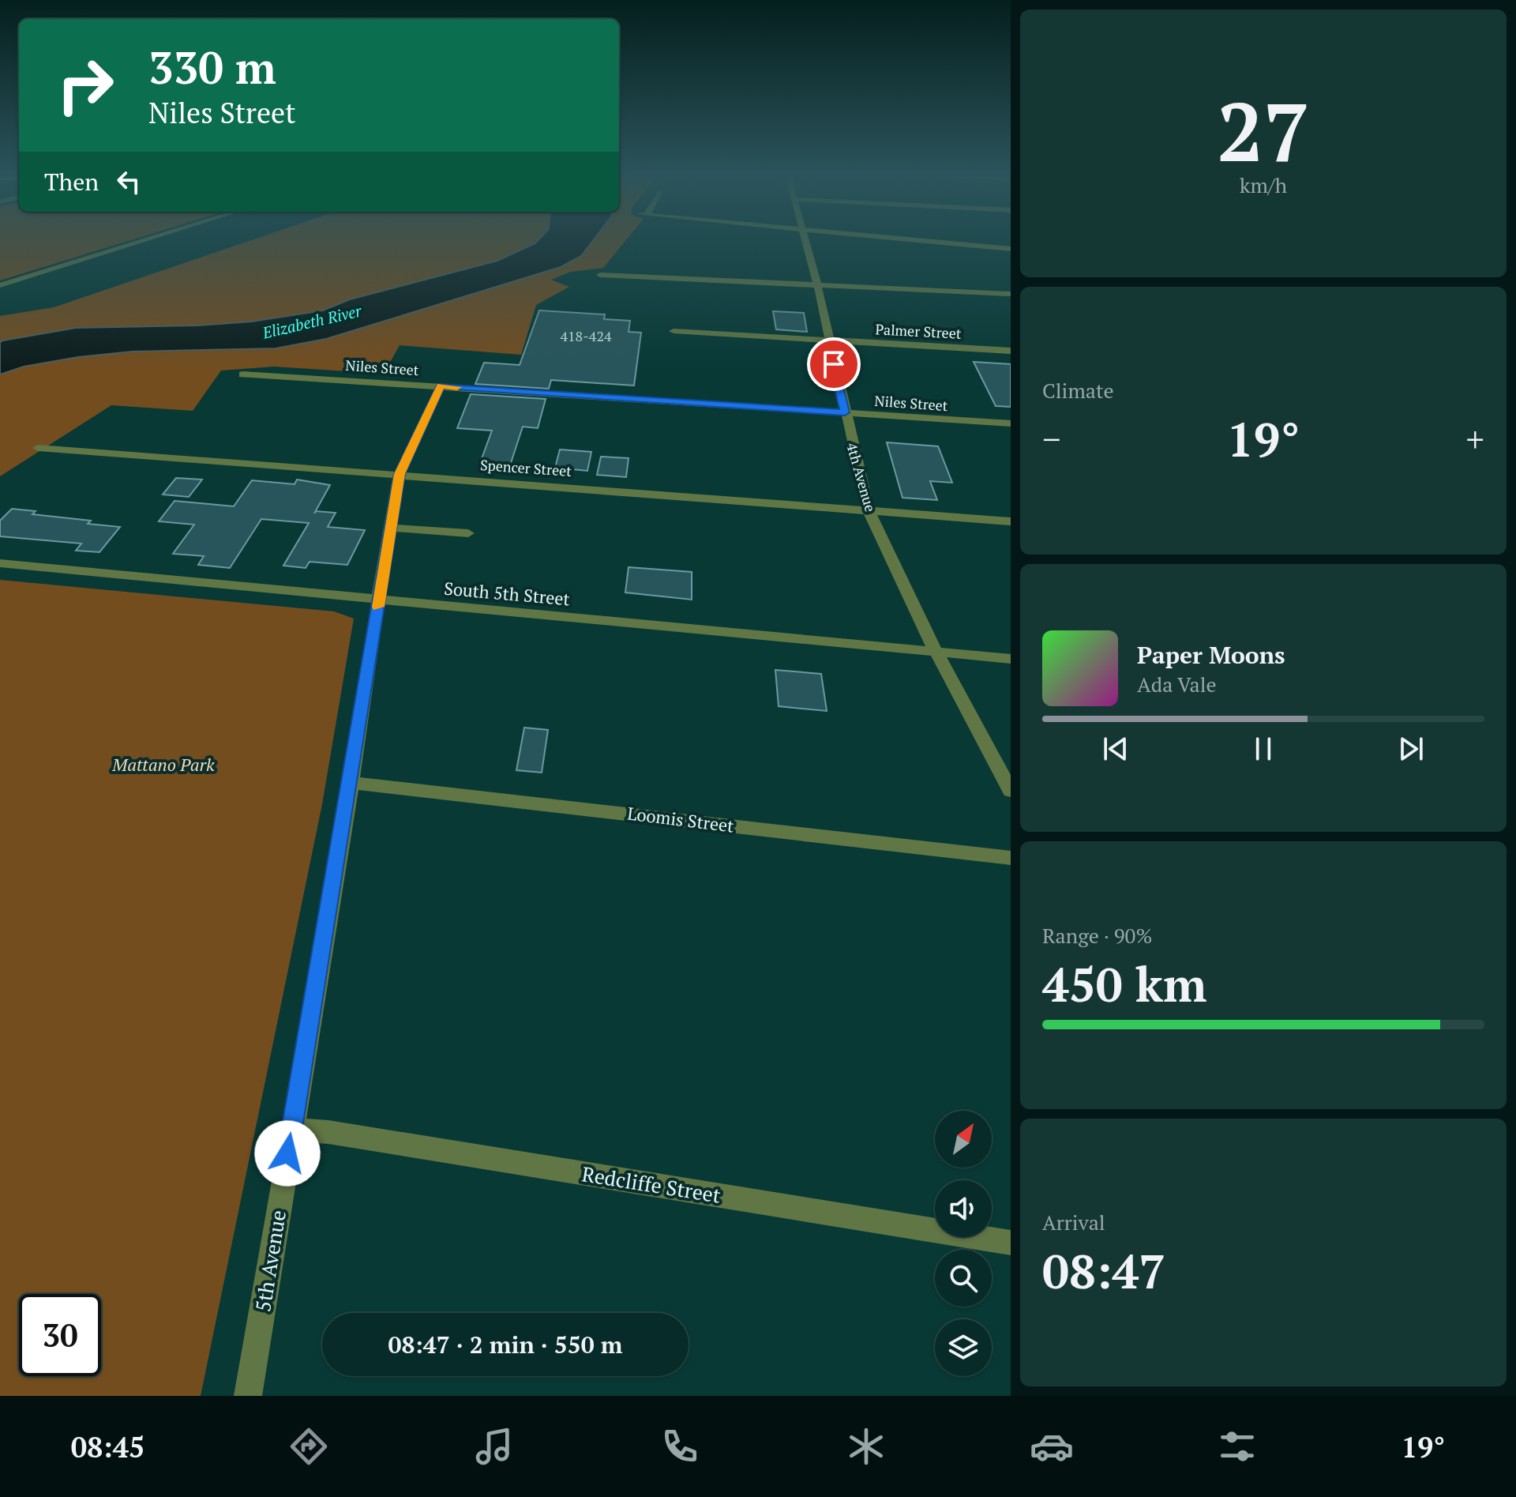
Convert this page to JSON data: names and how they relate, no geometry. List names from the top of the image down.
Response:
{
  "streets": {
    "street": [
      "Palmer Street",
      "Niles Street",
      "Spencer Street",
      "4th Avenue",
      "South 5th Street",
      "Loomis Street",
      "Redcliffe Street",
      "5th Avenue"
    ]
  },
  "crossings": [
    ["Palmer Street", "4th Avenue"],
    ["Niles Street", "4th Avenue"],
    ["Niles Street", "5th Avenue"],
    ["Spencer Street", "4th Avenue"],
    ["Spencer Street", "5th Avenue"],
    ["4th Avenue", "South 5th Street"],
    ["South 5th Street", "5th Avenue"],
    ["Loomis Street", "5th Avenue"],
    ["Redcliffe Street", "5th Avenue"]
  ],
  "water": ["Elizabeth River"],
  "parks": ["Mattano Park"],
  "house_numbers": ["418-424"],
  "north": "top right",
  "page": {
    "tile": [
      ["27", "km/h"],
      "Climate",
      ["Range · 90%", "450 km"],
      ["Arrival", "08:47"]
    ],
    "turn": ["330 m", "Niles Street"],
    "then": "Then",
    "heat": ["−", "19°", "+"],
    "song": ["Paper Moons", "Ada Vale"],
    "limit": "30",
    "trip": "08:47 · 2 min · 550 m",
    "tabs": ["08:45", "19°"]
  }
}
